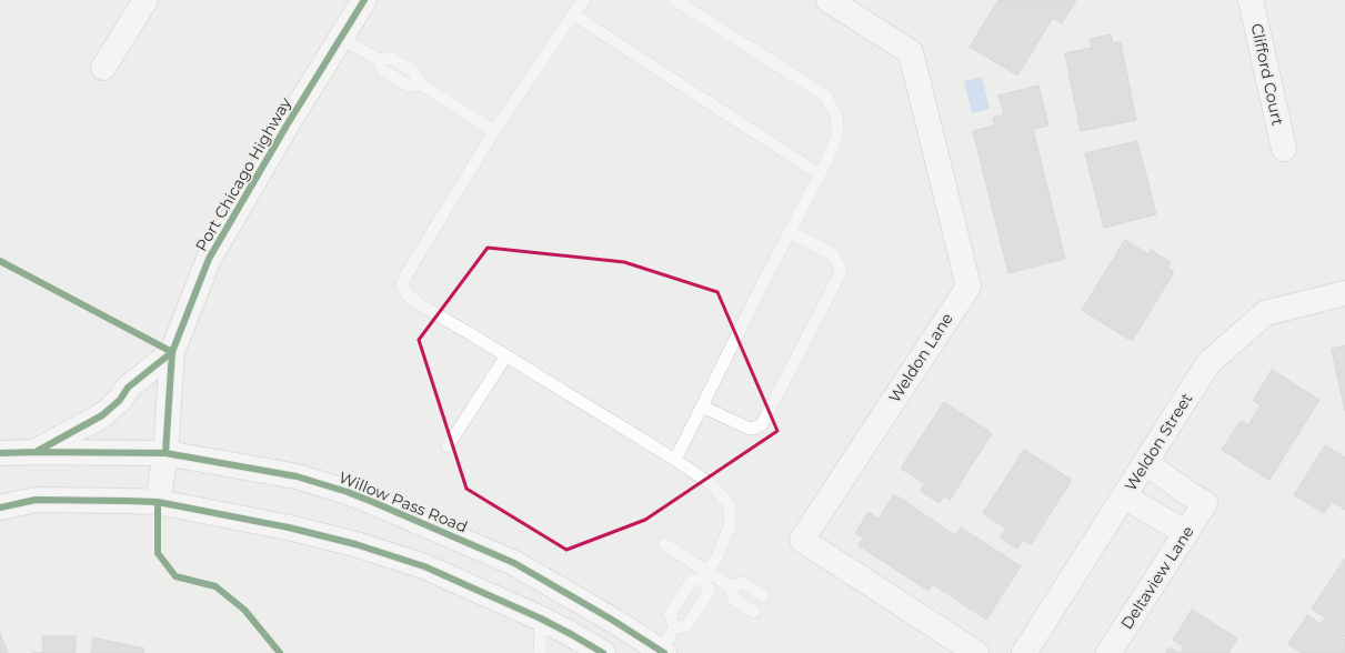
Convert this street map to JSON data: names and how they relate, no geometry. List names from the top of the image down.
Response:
{
  "streets": {
    "street": [
      "Clifford Court",
      "Port Chicago Highway",
      "Weldon Lane",
      "Weldon Street",
      "Willow Pass Road",
      "Deltaview Lane"
    ]
  },
  "crossings": [
    ["Port Chicago Highway", "Willow Pass Road"],
    ["Weldon Street", "Deltaview Lane"]
  ]
}
